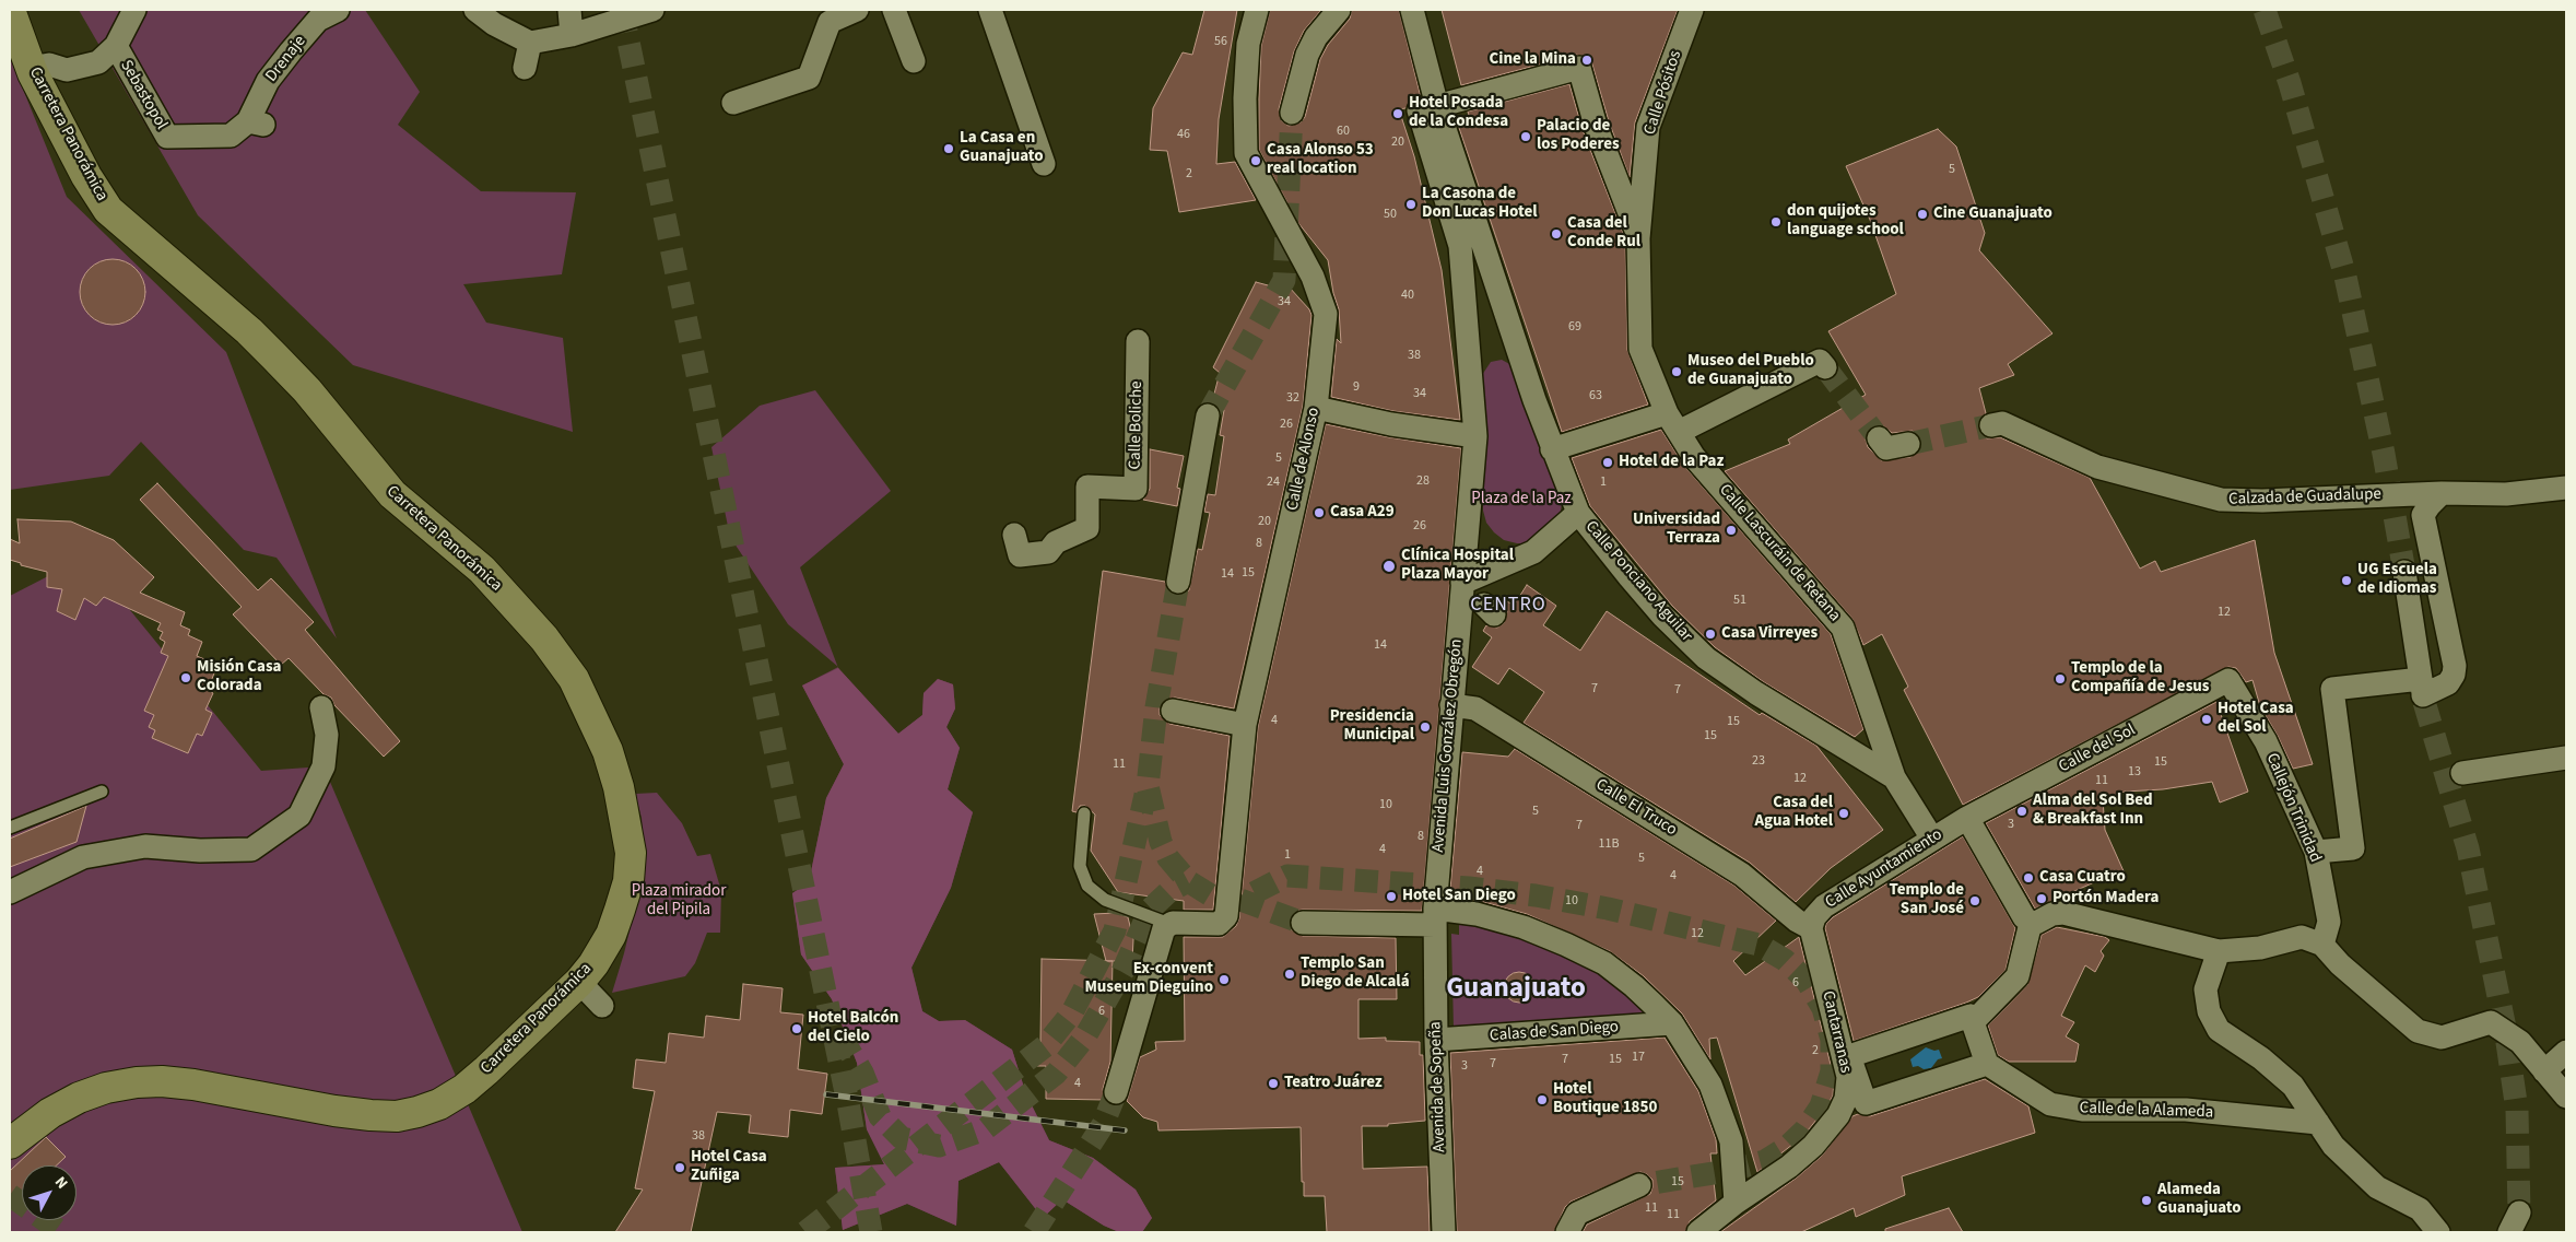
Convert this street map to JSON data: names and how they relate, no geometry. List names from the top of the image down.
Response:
{
  "streets": {
    "street": [
      "Drenaje",
      "Calle Pósitos",
      "Sebastopol",
      "Carretera Panorámica",
      "Calle Boliche",
      "Calle de Alonso",
      "Calzada de Guadalupe",
      "Calle Lascuráin de Retana",
      "Calle Ponciano Aguilar",
      "Avenida Luis González Obregón",
      "Calle del Sol",
      "Calle El Truco",
      "Callejón Trinidad",
      "Calle Ayuntamiento",
      "Calas de San Diego",
      "Cantarranas",
      "Avenida de Sopeña",
      "Calle de la Alameda"
    ]
  },
  "crossings": [
    ["Drenaje", "Sebastopol"],
    ["Calle Pósitos", "Calle Lascuráin de Retana"],
    ["Sebastopol", "Carretera Panorámica"],
    ["Calle Lascuráin de Retana", "Calle Ponciano Aguilar"],
    ["Avenida Luis González Obregón", "Calle El Truco"],
    ["Avenida Luis González Obregón", "Avenida de Sopeña"],
    ["Calle del Sol", "Callejón Trinidad"],
    ["Calle del Sol", "Calle Ayuntamiento"],
    ["Calle El Truco", "Calle Ayuntamiento"],
    ["Calle El Truco", "Cantarranas"],
    ["Calle Ayuntamiento", "Cantarranas"],
    ["Calas de San Diego", "Avenida de Sopeña"]
  ],
  "districts": ["CENTRO", "Guanajuato"],
  "parks": ["Plaza de la Paz", "Plaza mirador del Pipila"],
  "places": [
    "Cine la Mina",
    "Hotel Posada de la Condesa",
    "Palacio de los Poderes",
    "La Casa en Guanajuato",
    "Casa Alonso 53 real location",
    "La Casona de Don Lucas Hotel",
    "Cine Guanajuato",
    "don quijotes language school",
    "Casa del Conde Rul",
    "Museo del Pueblo de Guanajuato",
    "Hotel de la Paz",
    "Casa A29",
    "Universidad Terraza",
    "Clínica Hospital Plaza Mayor",
    "UG Escuela de Idiomas",
    "Casa Virreyes",
    "Misión Casa Colorada",
    "Templo de la Compañía de Jesus",
    "Hotel Casa del Sol",
    "Presidencia Municipal",
    "Alma del Sol Bed & Breakfast Inn",
    "Casa del Agua Hotel",
    "Casa Cuatro",
    "Hotel San Diego",
    "Portón Madera",
    "Templo de San José",
    "Templo San Diego de Alcalá",
    "Ex-convent Museum Dieguino",
    "Hotel Balcón del Cielo",
    "Teatro Juárez",
    "Hotel Boutique 1850",
    "Hotel Casa Zuñiga",
    "Alameda Guanajuato"
  ],
  "house_numbers": [
    "56",
    "60",
    "46",
    "20",
    "5",
    "2",
    "50",
    "40",
    "34",
    "69",
    "38",
    "9",
    "34",
    "63",
    "32",
    "26",
    "5",
    "28",
    "24",
    "1",
    "20",
    "26",
    "8",
    "15",
    "14",
    "51",
    "12",
    "14",
    "7",
    "7",
    "4",
    "15",
    "15",
    "23",
    "15",
    "11",
    "13",
    "12",
    "11",
    "10",
    "5",
    "3",
    "7",
    "8",
    "11B",
    "4",
    "1",
    "5",
    "4",
    "4",
    "10",
    "12",
    "6",
    "6",
    "2",
    "17",
    "7",
    "15",
    "7",
    "3",
    "4",
    "38",
    "15",
    "11",
    "11"
  ],
  "north": "top right"
}
